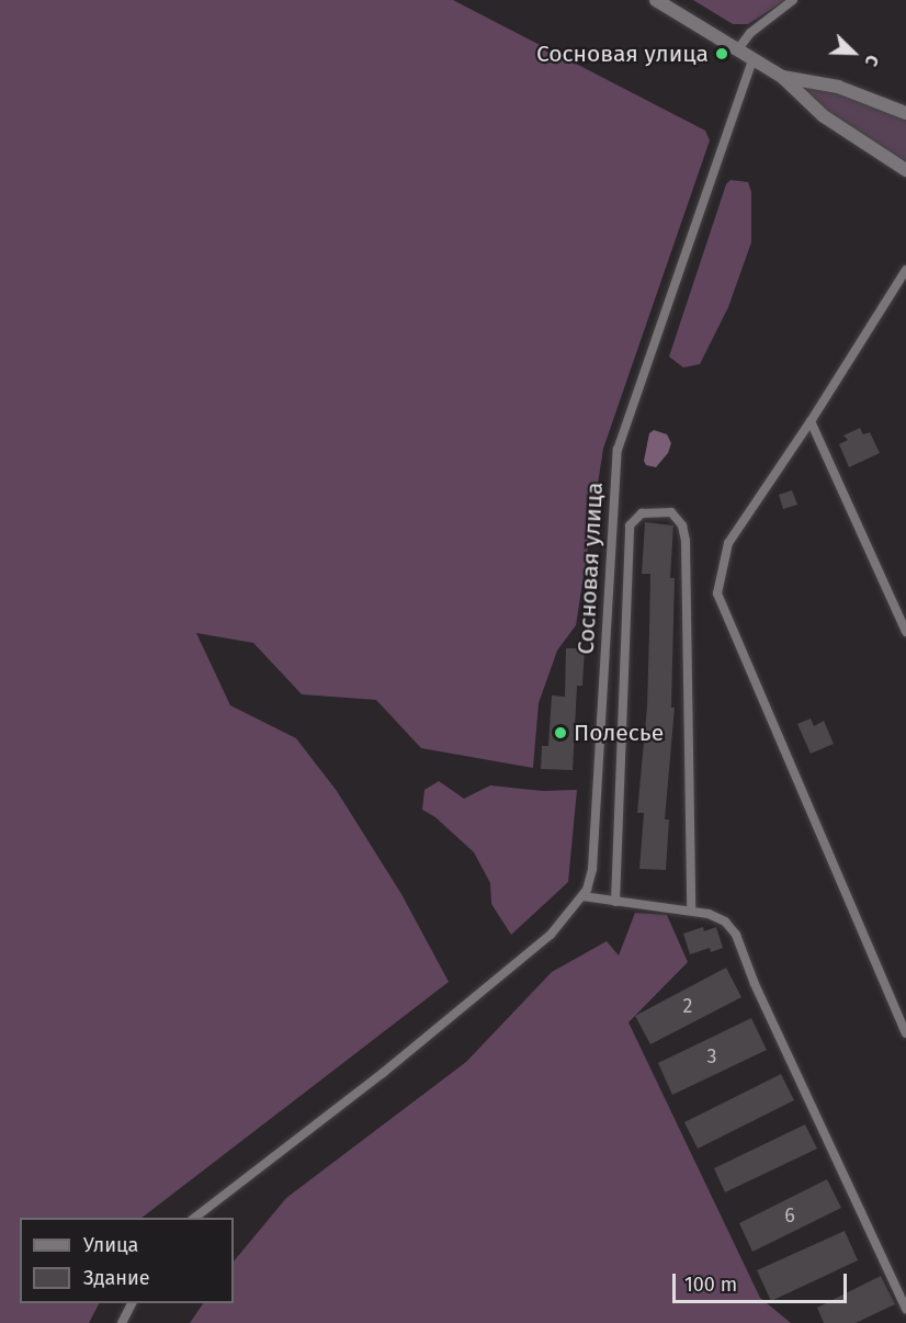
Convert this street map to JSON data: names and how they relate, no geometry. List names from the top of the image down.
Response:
{
  "streets": {
    "street": ["Сосновая улица"]
  },
  "places": ["Сосновая улица", "Полесье"],
  "house_numbers": ["2", "3", "6"],
  "legend": ["Улица", "Здание"],
  "scale_bar": "100 m",
  "north": "bottom right"
}
